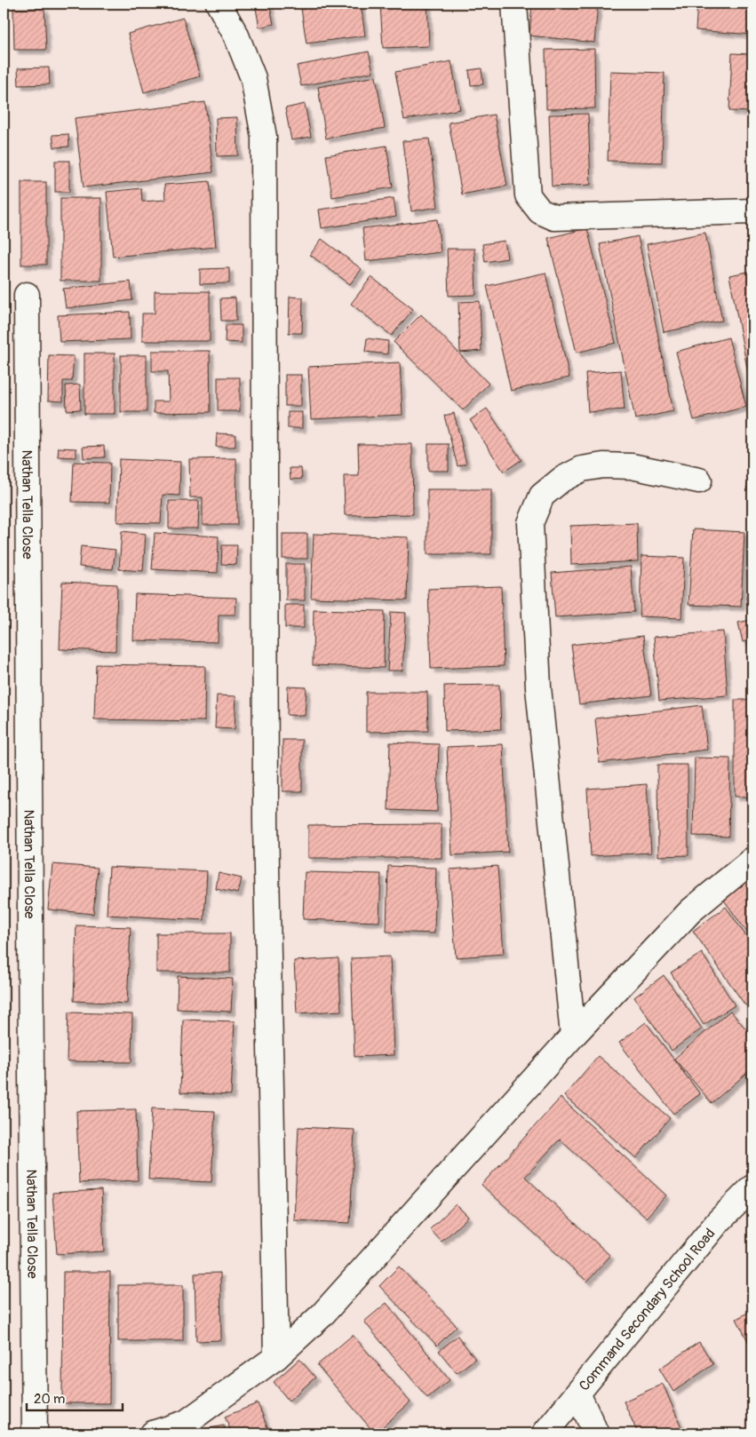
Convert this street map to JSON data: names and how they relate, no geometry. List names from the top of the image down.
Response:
{
  "streets": {
    "street": ["Nathan Tella Close", "Command Secondary School Road"]
  },
  "scale_bar": "20 m"
}
